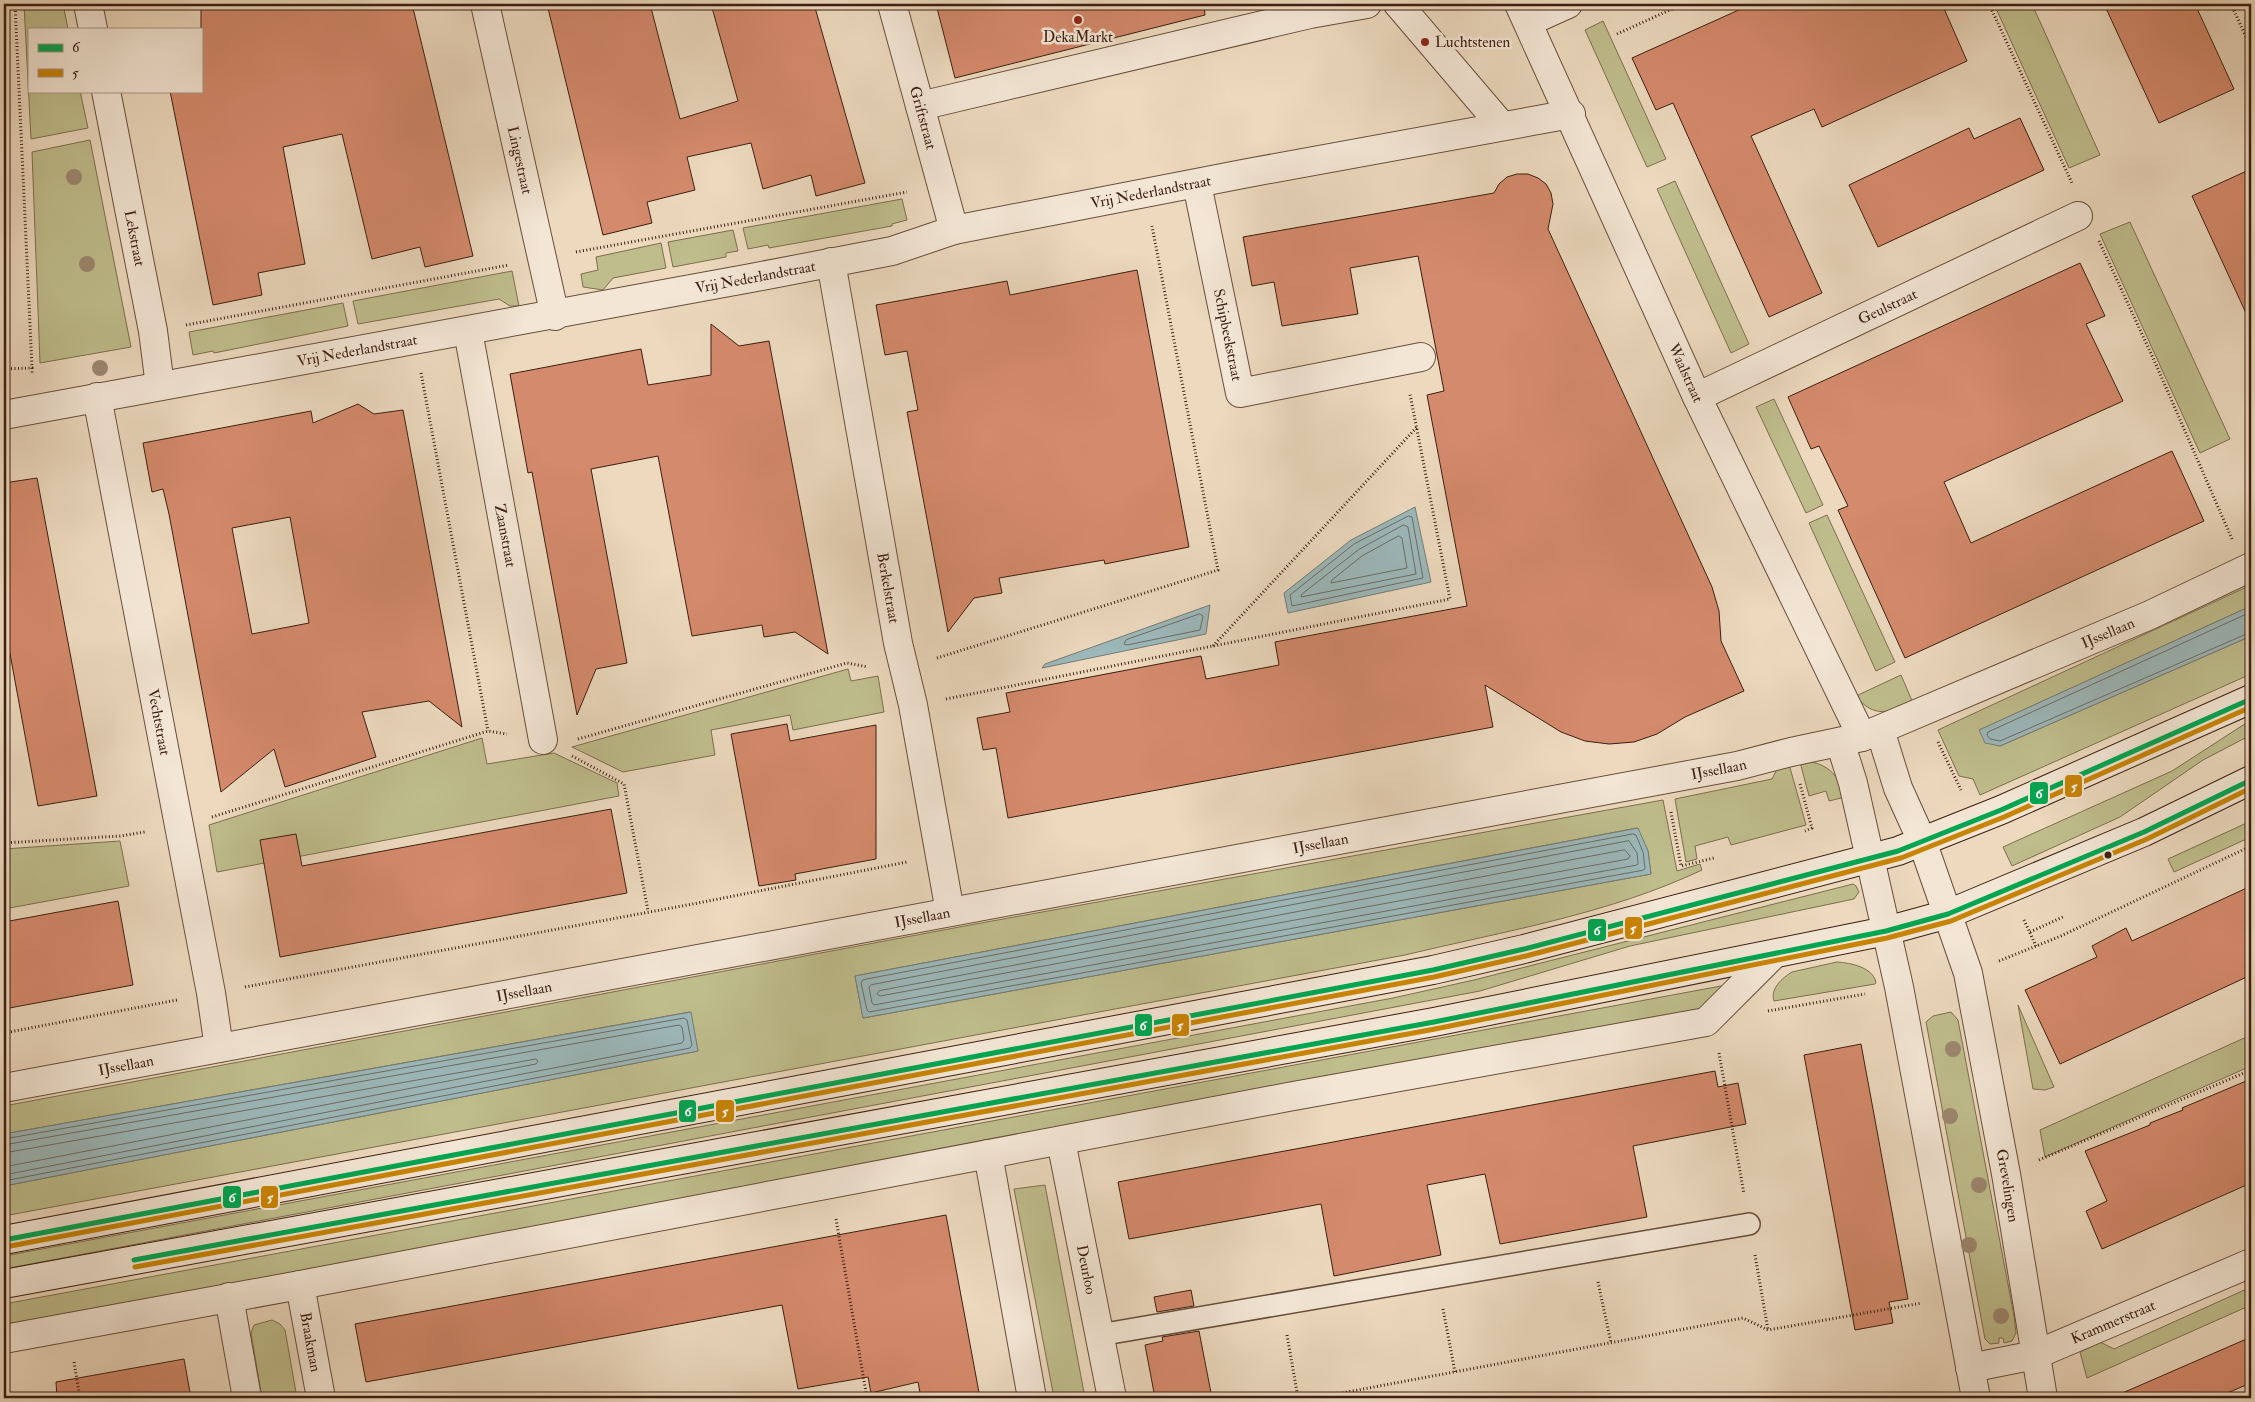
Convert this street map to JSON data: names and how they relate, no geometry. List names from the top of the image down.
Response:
{
  "streets": {
    "street": [
      "Griftstraat",
      "Lingestraat",
      "Vrij Nederlandstraat",
      "Lekstraat",
      "Geulstraat",
      "Schipbeekstraat",
      "Waalstraat",
      "Zaanstraat",
      "Berkelstraat",
      "IJssellaan",
      "Vechtstraat",
      "Grevelingen",
      "Deurloo",
      "Krammerstraat",
      "Braakman"
    ]
  },
  "crossings": [
    ["Griftstraat", "Vrij Nederlandstraat"],
    ["Lingestraat", "Vrij Nederlandstraat"],
    ["Vrij Nederlandstraat", "Lekstraat"],
    ["Vrij Nederlandstraat", "Schipbeekstraat"],
    ["Vrij Nederlandstraat", "Waalstraat"],
    ["Vrij Nederlandstraat", "Zaanstraat"],
    ["Vrij Nederlandstraat", "Berkelstraat"],
    ["Vrij Nederlandstraat", "Vechtstraat"],
    ["Geulstraat", "Waalstraat"],
    ["Waalstraat", "IJssellaan"],
    ["Berkelstraat", "IJssellaan"],
    ["IJssellaan", "Vechtstraat"],
    ["Grevelingen", "Krammerstraat"]
  ],
  "places": ["DekaMarkt", "Luchtstenen"],
  "lines": ["transit line 6", "transit line 5"],
  "legend": ["6", "5"]
}
